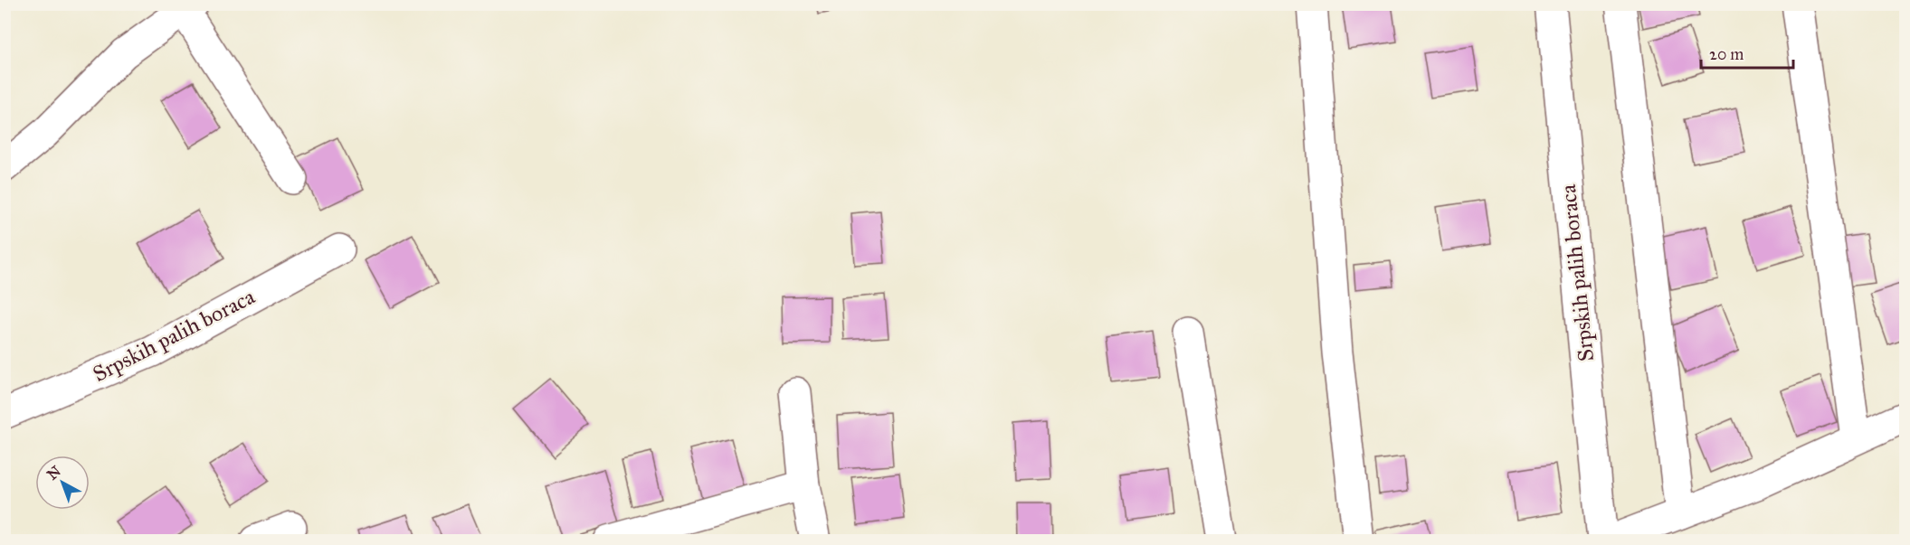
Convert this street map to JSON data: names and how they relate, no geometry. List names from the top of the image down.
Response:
{
  "streets": {
    "street": ["Srpskih palih boraca"]
  },
  "scale_bar": "20 m",
  "north": "top left"
}
